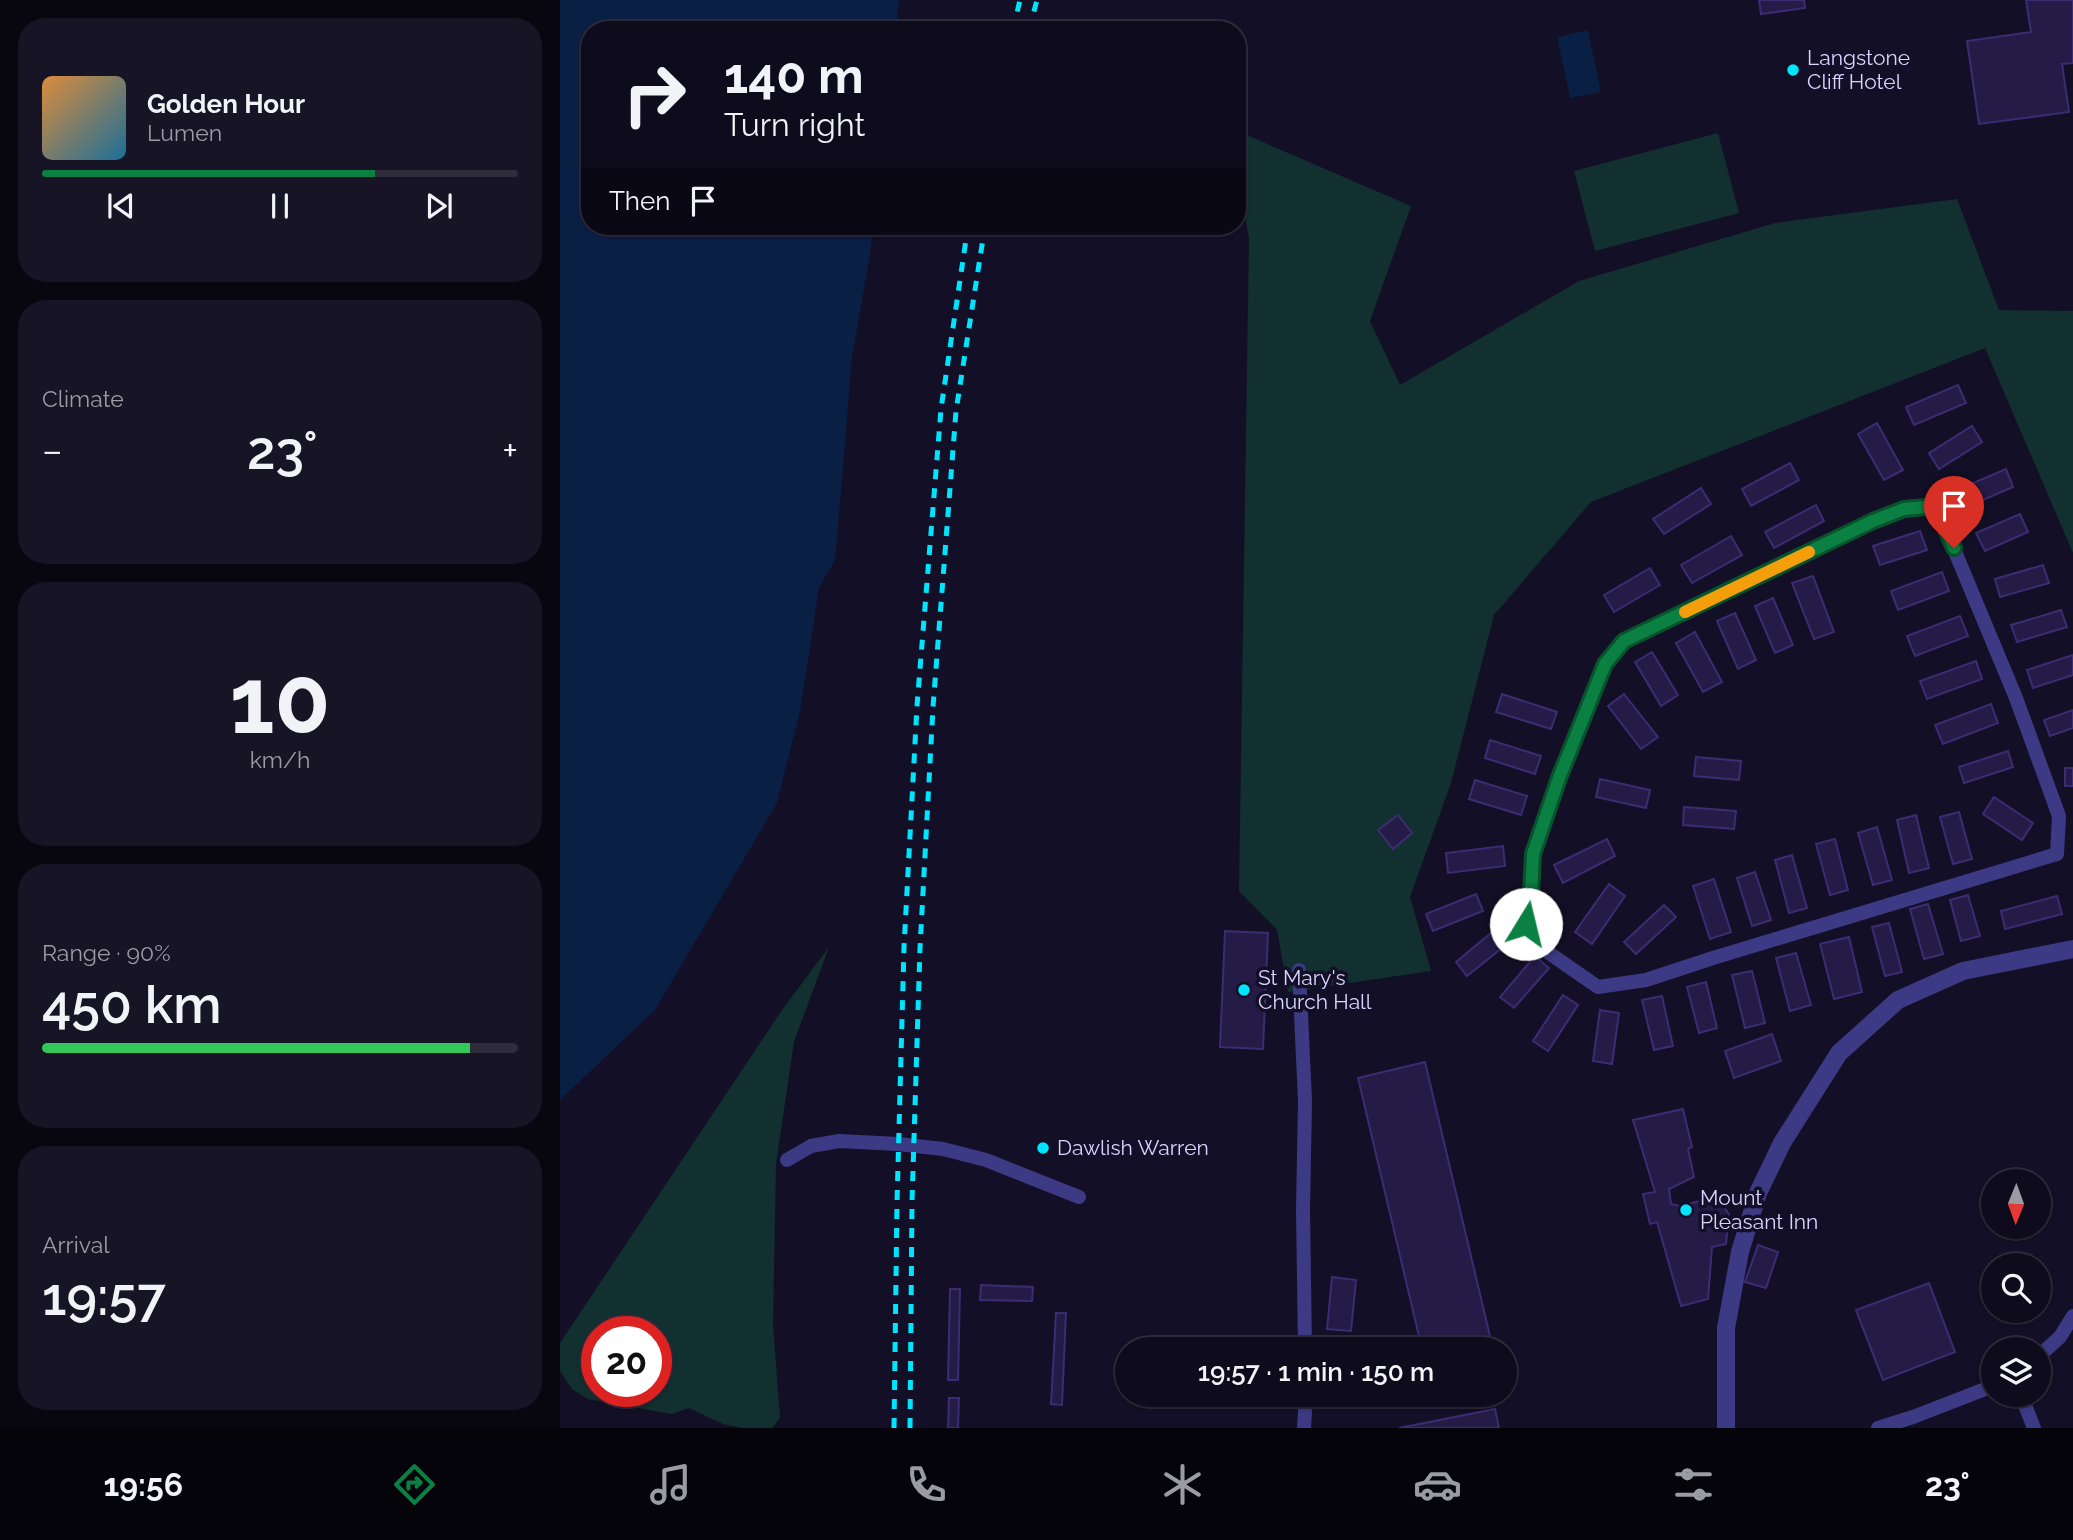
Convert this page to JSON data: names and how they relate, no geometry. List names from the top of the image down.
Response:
{
  "places": [
    "Langstone Cliff Hotel",
    "St Mary's Church Hall",
    "Dawlish Warren",
    "Mount Pleasant Inn"
  ],
  "north": "bottom",
  "page": {
    "turn": ["140 m", "Turn right"],
    "song": ["Golden Hour", "Lumen"],
    "then": "Then",
    "tile": [
      "Climate",
      ["10", "km/h"],
      ["Range · 90%", "450 km"],
      ["Arrival", "19:57"]
    ],
    "heat": ["−", "23°", "+"],
    "limit": "20",
    "trip": "19:57 · 1 min · 150 m",
    "tabs": ["19:56", "23°"]
  }
}
